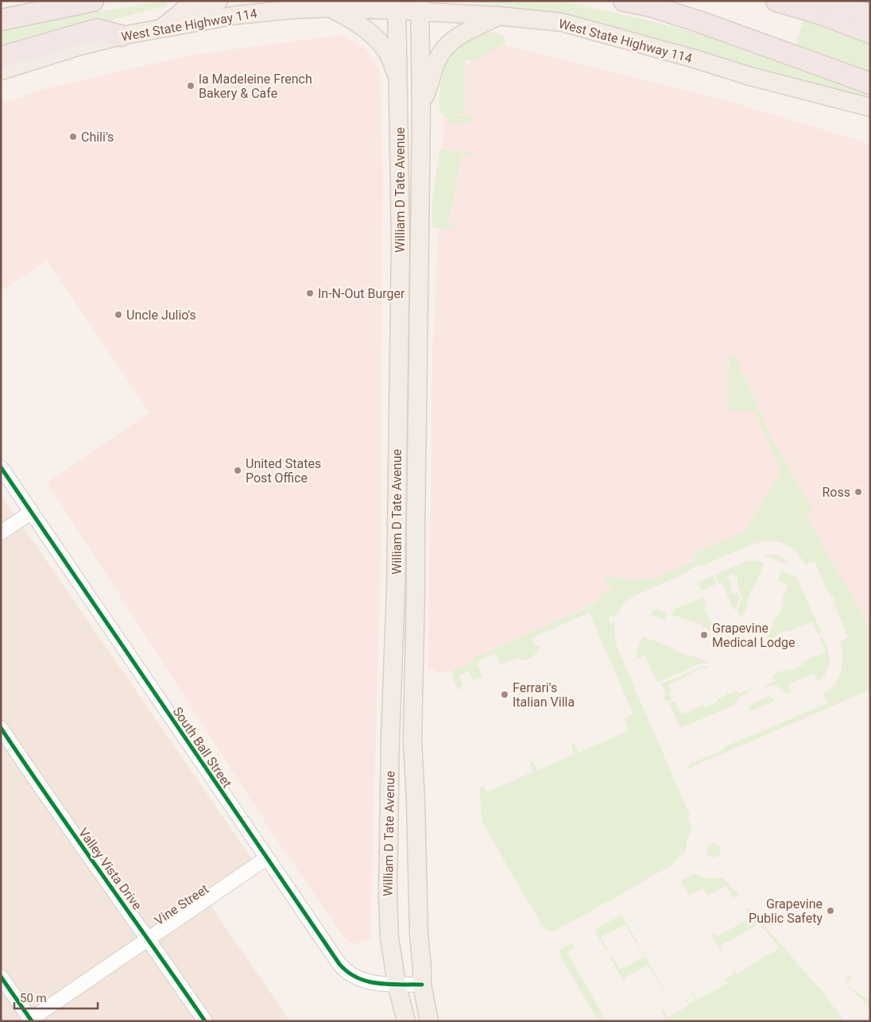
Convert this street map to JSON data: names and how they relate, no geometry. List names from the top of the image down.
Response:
{
  "streets": {
    "main road": ["West State Highway 114", "William D Tate Avenue"],
    "street": ["South Ball Street", "Valley Vista Drive", "Vine Street"]
  },
  "crossings": [
    ["West State Highway 114", "William D Tate Avenue"],
    ["William D Tate Avenue", "South Ball Street"],
    ["South Ball Street", "Vine Street"],
    ["Valley Vista Drive", "Vine Street"]
  ],
  "places": [
    "la Madeleine French Bakery & Cafe",
    "Chili's",
    "In-N-Out Burger",
    "Uncle Julio's",
    "United States Post Office",
    "Ross",
    "Grapevine Medical Lodge",
    "Ferrari's Italian Villa",
    "Grapevine Public Safety"
  ],
  "scale_bar": "50 m"
}
